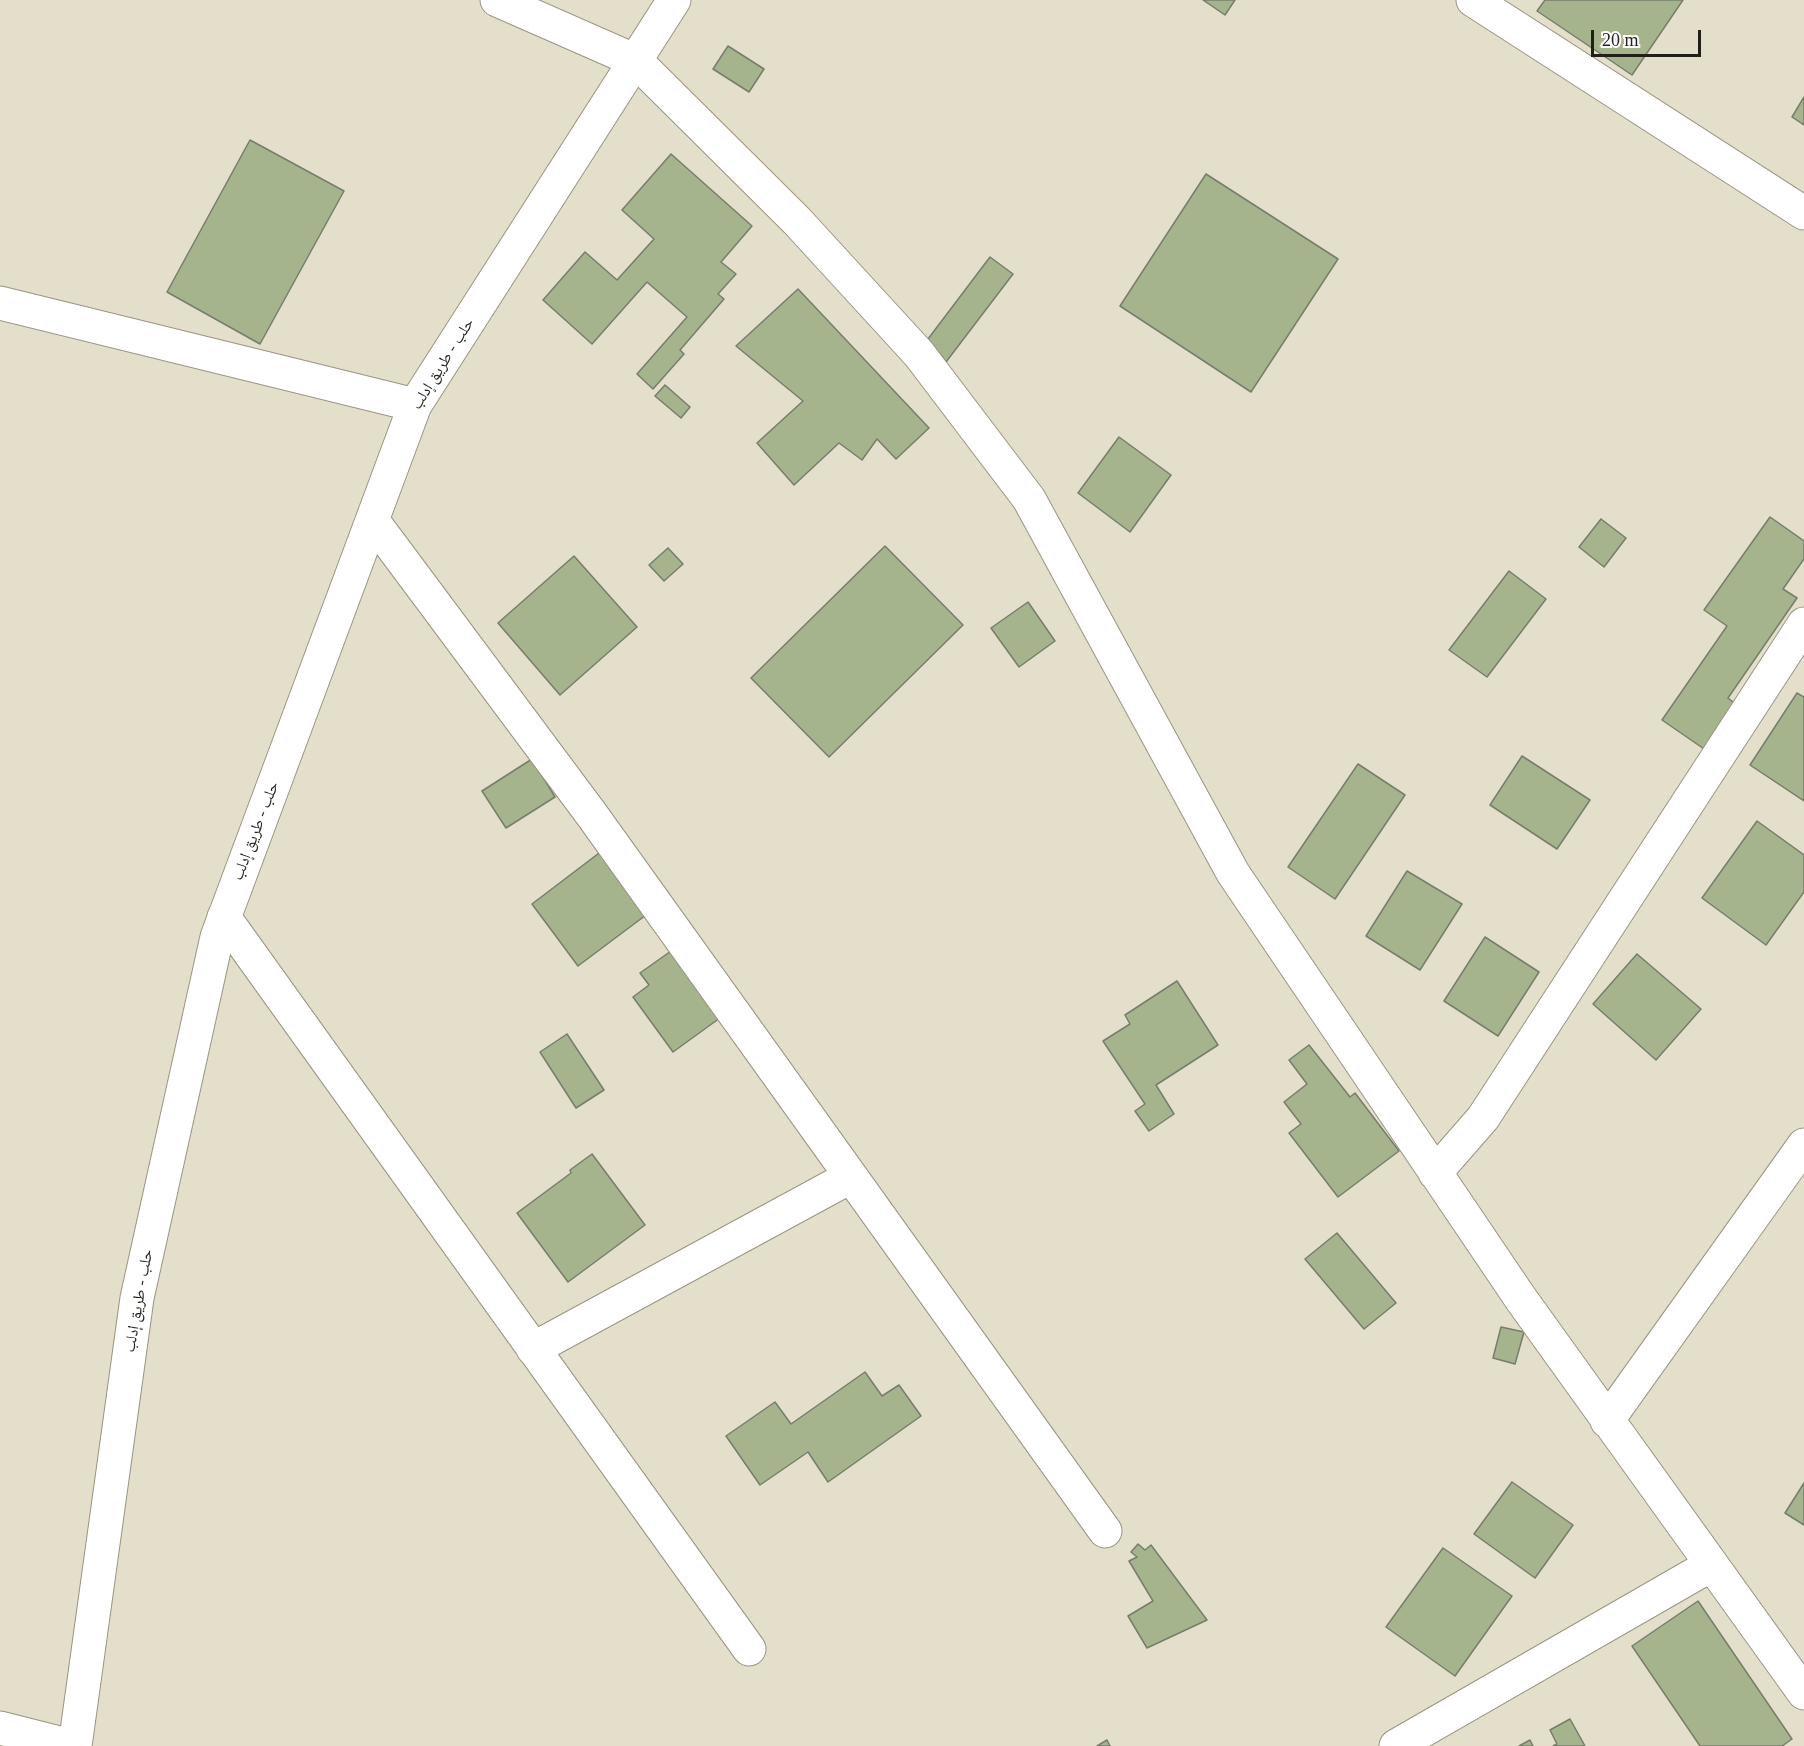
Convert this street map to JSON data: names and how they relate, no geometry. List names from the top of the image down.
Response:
{
  "streets": {
    "main road": ["حلب - طريق إدلب"]
  },
  "scale_bar": "20 m"
}
